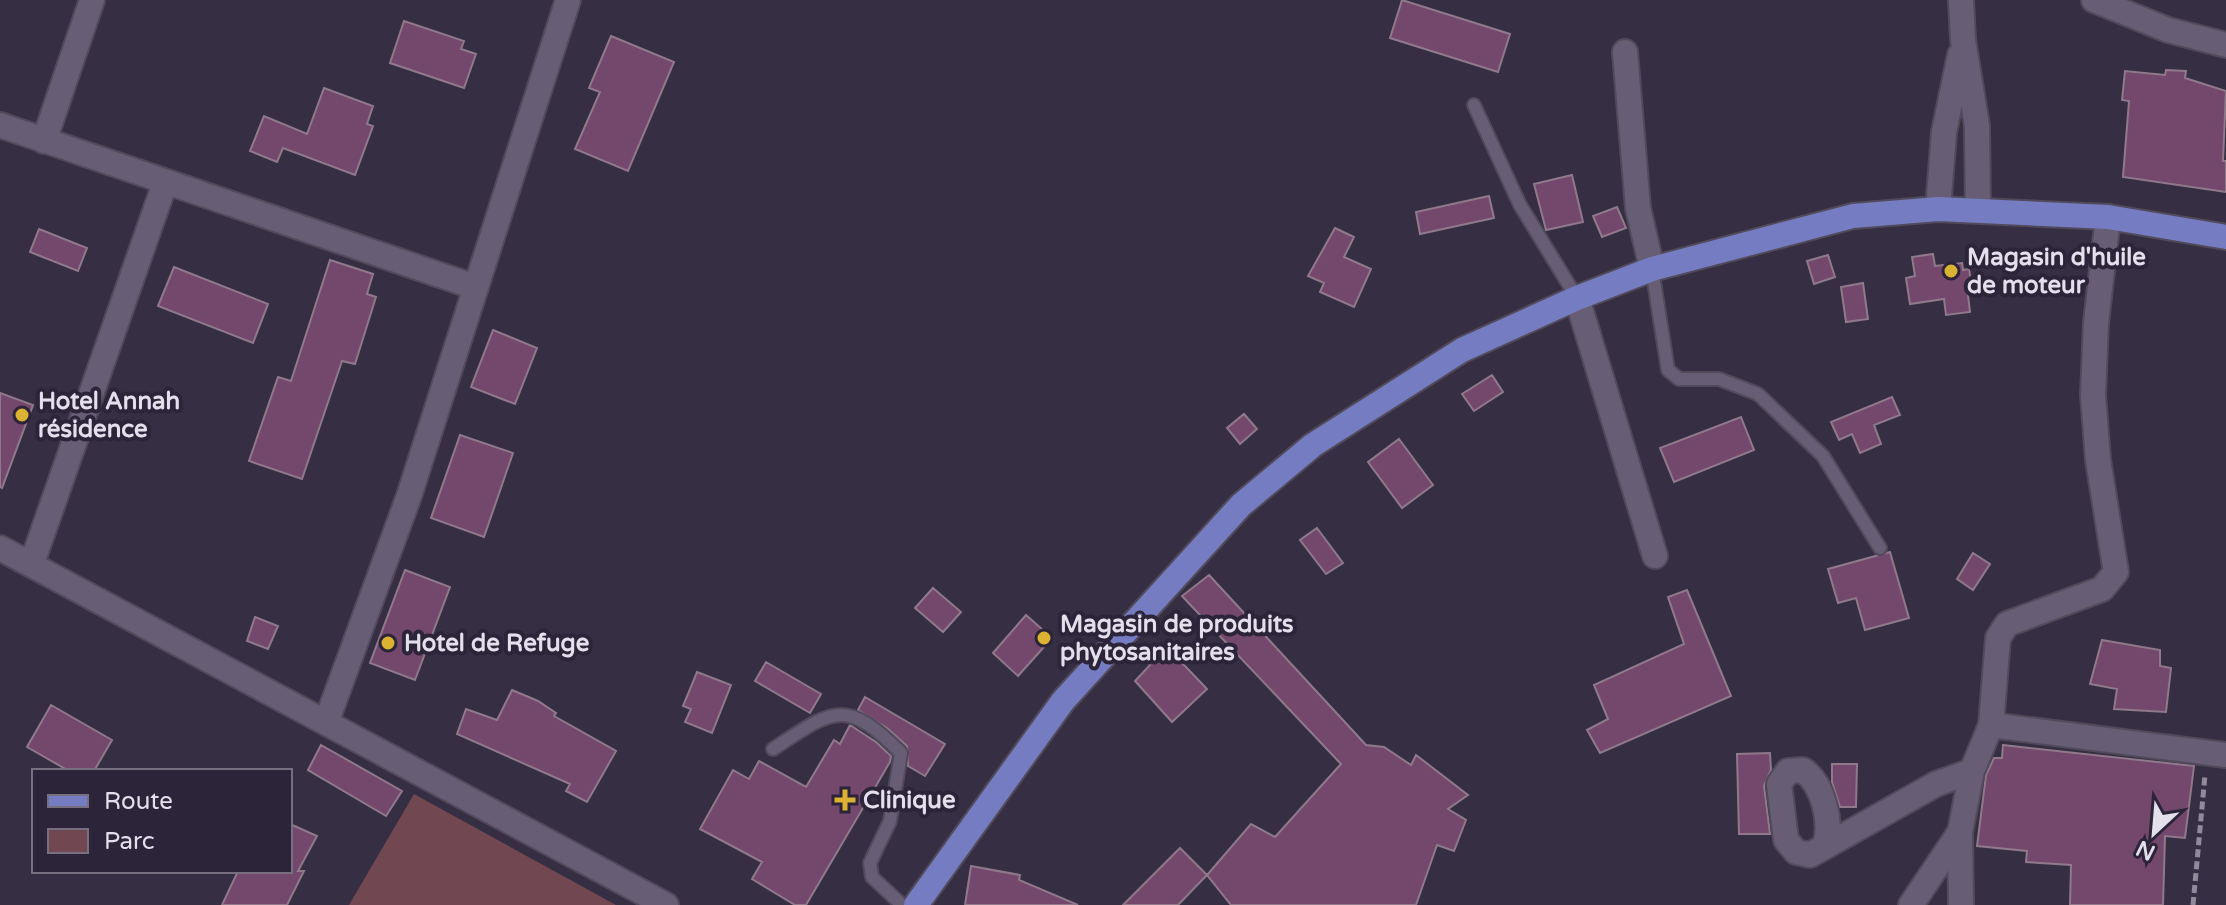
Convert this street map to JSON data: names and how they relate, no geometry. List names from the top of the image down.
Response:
{
  "places": {
    "other": [
      "Magasin d'huile de moteur",
      "Hotel Annah résidence",
      "Magasin de produits phytosanitaires",
      "Hotel de Refuge"
    ],
    "health": ["Clinique"]
  },
  "legend": ["Route", "Parc"],
  "north": "bottom left"
}
